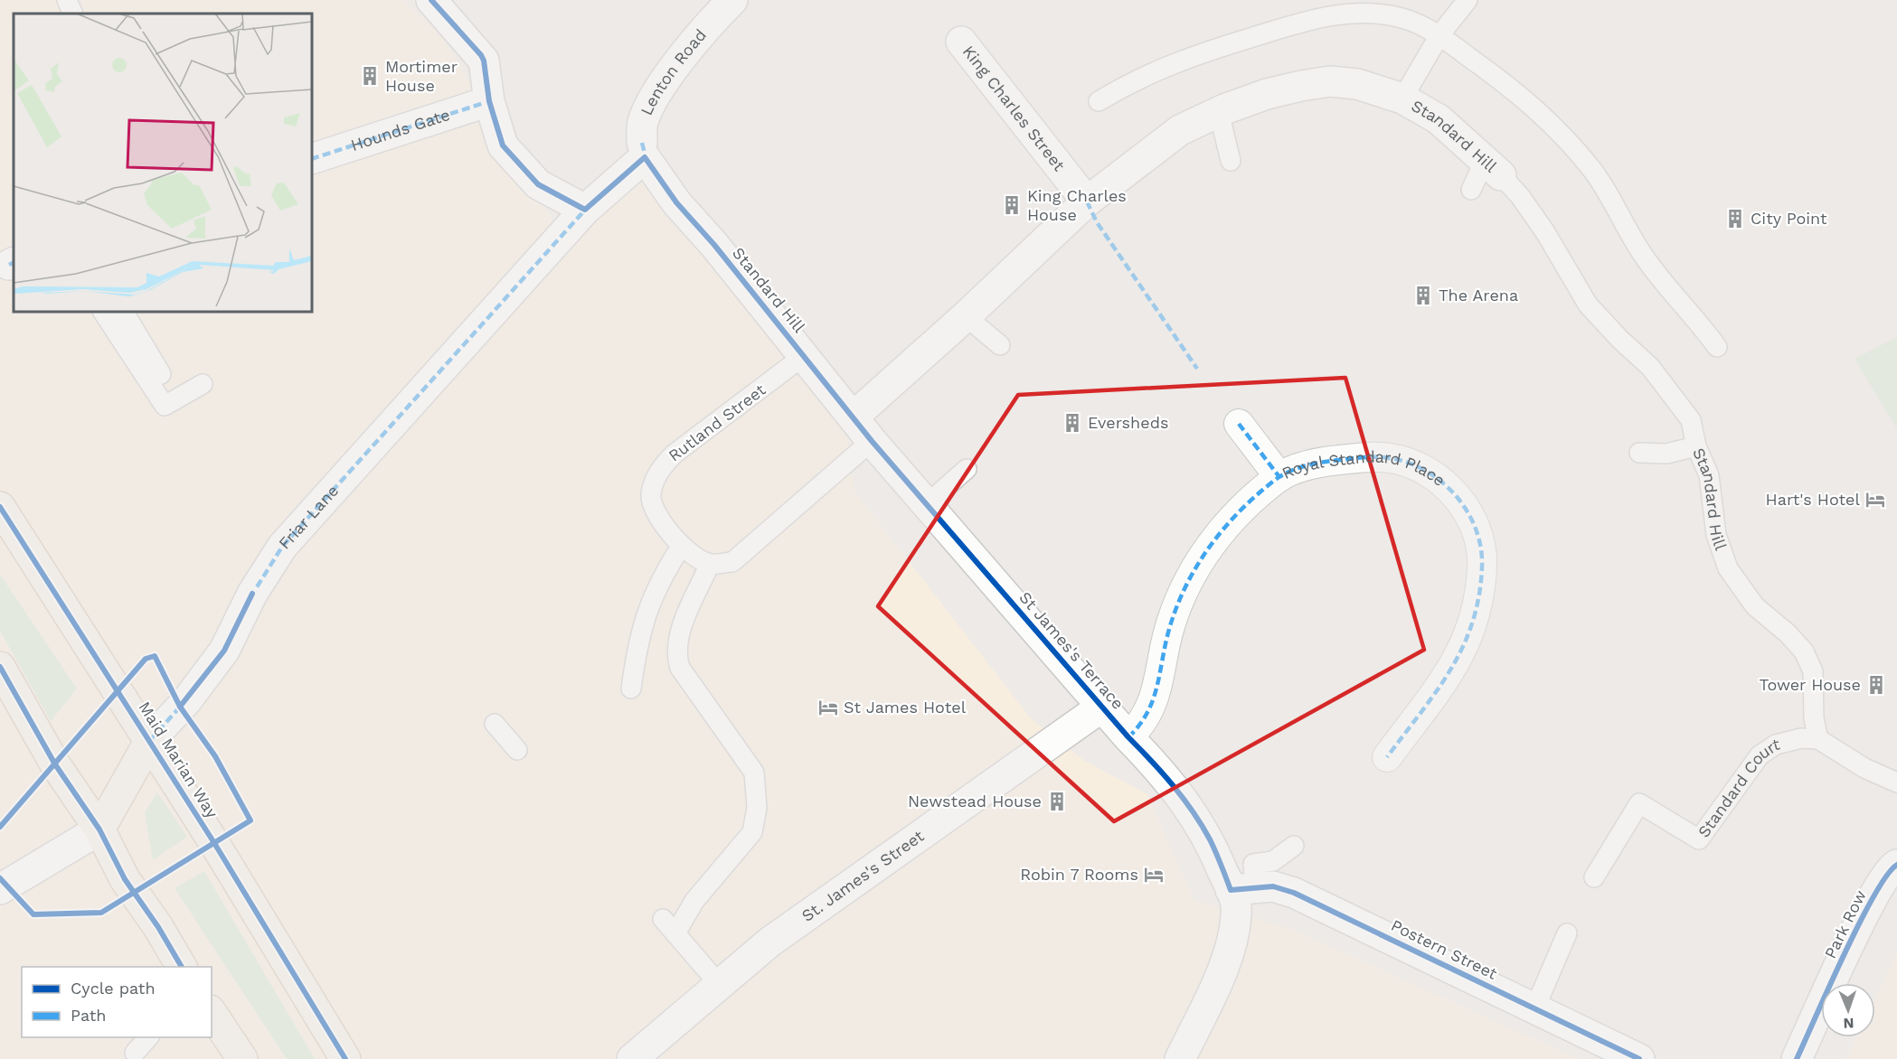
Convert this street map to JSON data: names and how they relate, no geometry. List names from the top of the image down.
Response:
{
  "streets": {
    "main road": ["Friar Lane", "Maid Marian Way"],
    "street": [
      "Lenton Road",
      "King Charles Street",
      "Hounds Gate",
      "Standard Hill",
      "Royal Standard Place",
      "St James's Terrace",
      "St. James's Street",
      "Park Row",
      "Postern Street"
    ],
    "lane": ["Rutland Street", "Standard Court"]
  },
  "crossings": [
    ["Lenton Road", "Standard Hill"],
    ["Lenton Road", "Friar Lane"],
    ["King Charles Street", "Standard Hill"],
    ["Standard Hill", "Rutland Street"],
    ["Standard Hill", "Friar Lane"],
    ["Standard Hill", "St James's Terrace"],
    ["Standard Hill", "Standard Court"],
    ["Royal Standard Place", "St James's Terrace"],
    ["Friar Lane", "Maid Marian Way"],
    ["St James's Terrace", "St. James's Street"],
    ["St James's Terrace", "Postern Street"]
  ],
  "places": {
    "building": [
      "Mortimer House",
      "King Charles House",
      "City Point",
      "The Arena",
      "Eversheds",
      "Tower House",
      "Newstead House"
    ],
    "hotel": ["Hart's Hotel", "St James Hotel", "Robin 7 Rooms"]
  },
  "legend": ["Cycle path", "Path"],
  "north": "bottom"
}
